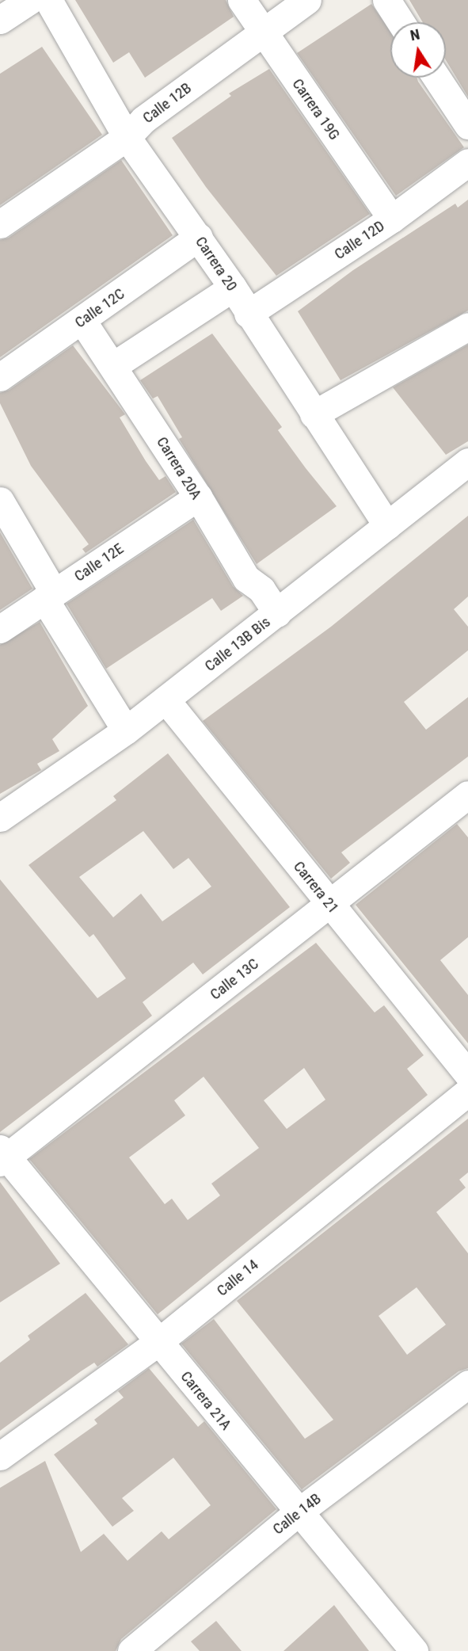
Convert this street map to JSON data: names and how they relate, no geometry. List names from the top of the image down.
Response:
{
  "streets": {
    "street": [
      "Calle 12B",
      "Carrera 19G",
      "Calle 12D",
      "Carrera 20",
      "Calle 12C",
      "Carrera 20A",
      "Calle 12E",
      "Calle 13B Bis",
      "Carrera 21",
      "Calle 13C",
      "Calle 14",
      "Carrera 21A",
      "Calle 14B"
    ]
  },
  "crossings": [
    ["Calle 12B", "Carrera 19G"],
    ["Calle 12B", "Carrera 20"],
    ["Carrera 19G", "Calle 12D"],
    ["Calle 12D", "Carrera 20"],
    ["Carrera 20", "Calle 12C"],
    ["Carrera 20", "Calle 13B Bis"],
    ["Calle 12C", "Carrera 20A"],
    ["Carrera 20A", "Calle 12E"],
    ["Carrera 20A", "Calle 13B Bis"],
    ["Calle 13B Bis", "Carrera 21"],
    ["Carrera 21", "Calle 13C"],
    ["Calle 13C", "Carrera 21A"],
    ["Calle 14", "Carrera 21A"],
    ["Carrera 21A", "Calle 14B"]
  ],
  "north": "top"
}
